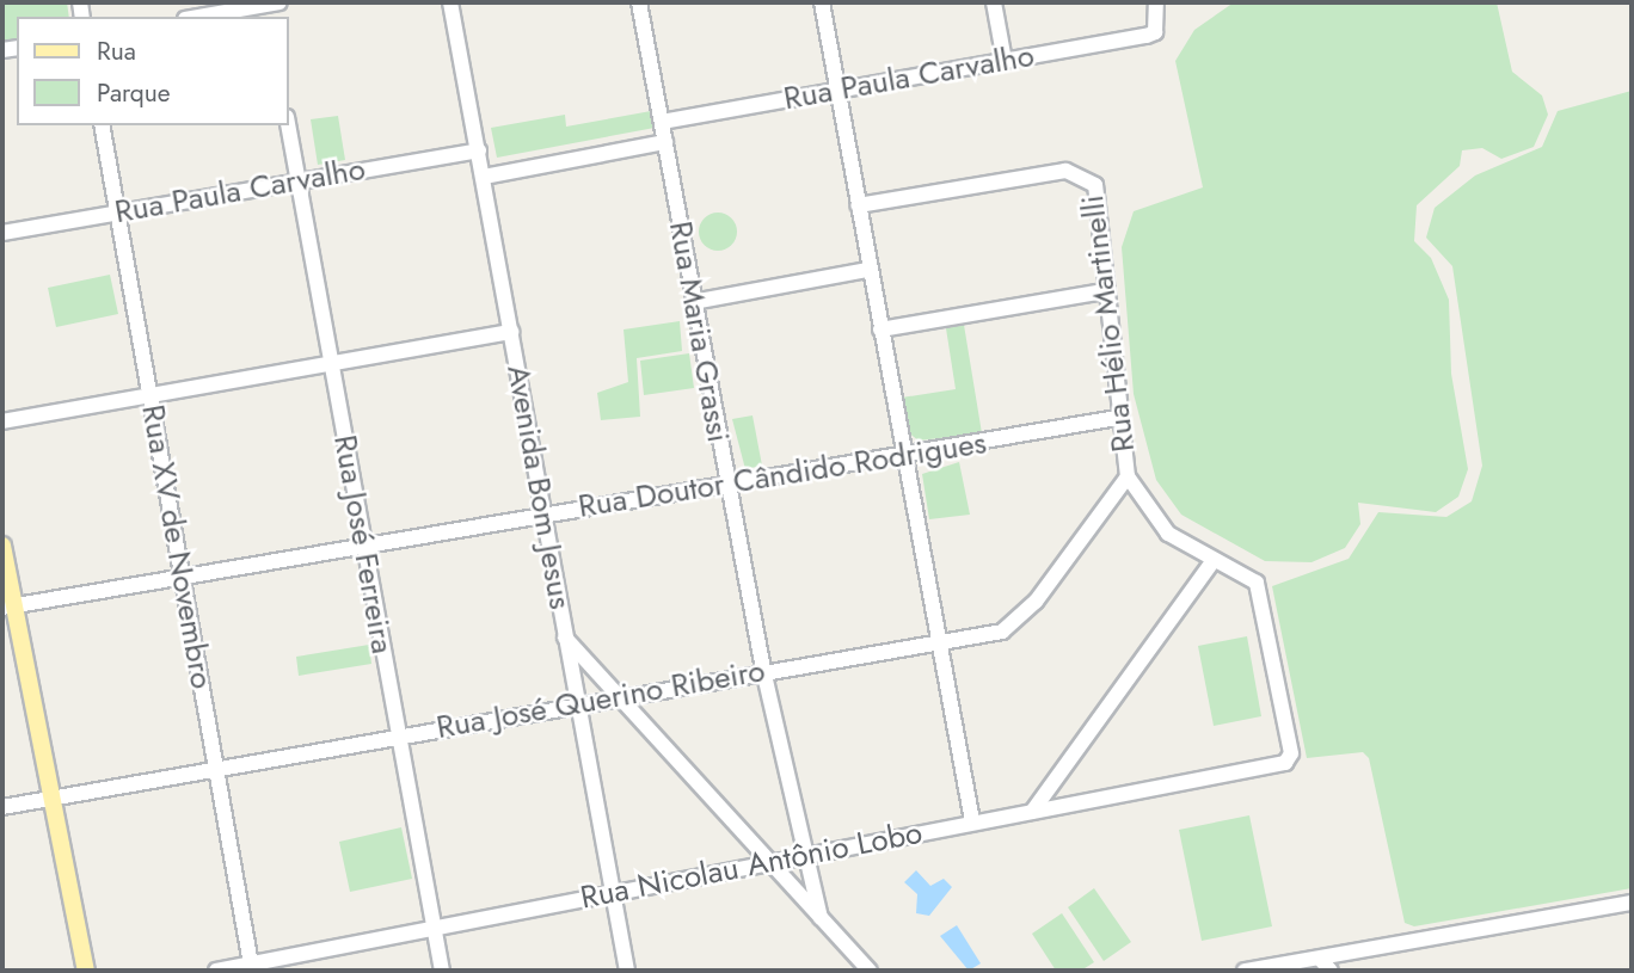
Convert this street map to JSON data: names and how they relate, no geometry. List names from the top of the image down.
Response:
{
  "streets": {
    "street": [
      "Rua Paula Carvalho",
      "Rua Hélio Martinelli",
      "Rua Maria Grassi",
      "Rua Doutor Cândido Rodrigues",
      "Avenida Bom Jesus",
      "Rua José Ferreira",
      "Rua XV de Novembro",
      "Rua José Querino Ribeiro",
      "Rua Nicolau Antônio Lobo"
    ]
  },
  "crossings": [
    ["Rua Paula Carvalho", "Rua Maria Grassi"],
    ["Rua Paula Carvalho", "Avenida Bom Jesus"],
    ["Rua Paula Carvalho", "Rua José Ferreira"],
    ["Rua Paula Carvalho", "Rua XV de Novembro"],
    ["Rua Hélio Martinelli", "Rua Doutor Cândido Rodrigues"],
    ["Rua Hélio Martinelli", "Rua José Querino Ribeiro"],
    ["Rua Hélio Martinelli", "Rua Nicolau Antônio Lobo"],
    ["Rua Maria Grassi", "Rua Doutor Cândido Rodrigues"],
    ["Rua Maria Grassi", "Rua José Querino Ribeiro"],
    ["Rua Maria Grassi", "Rua Nicolau Antônio Lobo"],
    ["Rua Doutor Cândido Rodrigues", "Avenida Bom Jesus"],
    ["Rua Doutor Cândido Rodrigues", "Rua José Ferreira"],
    ["Rua Doutor Cândido Rodrigues", "Rua XV de Novembro"],
    ["Avenida Bom Jesus", "Rua José Querino Ribeiro"],
    ["Avenida Bom Jesus", "Rua Nicolau Antônio Lobo"],
    ["Rua José Ferreira", "Rua José Querino Ribeiro"],
    ["Rua José Ferreira", "Rua Nicolau Antônio Lobo"],
    ["Rua XV de Novembro", "Rua José Querino Ribeiro"],
    ["Rua XV de Novembro", "Rua Nicolau Antônio Lobo"]
  ],
  "legend": ["Rua", "Parque"]
}
